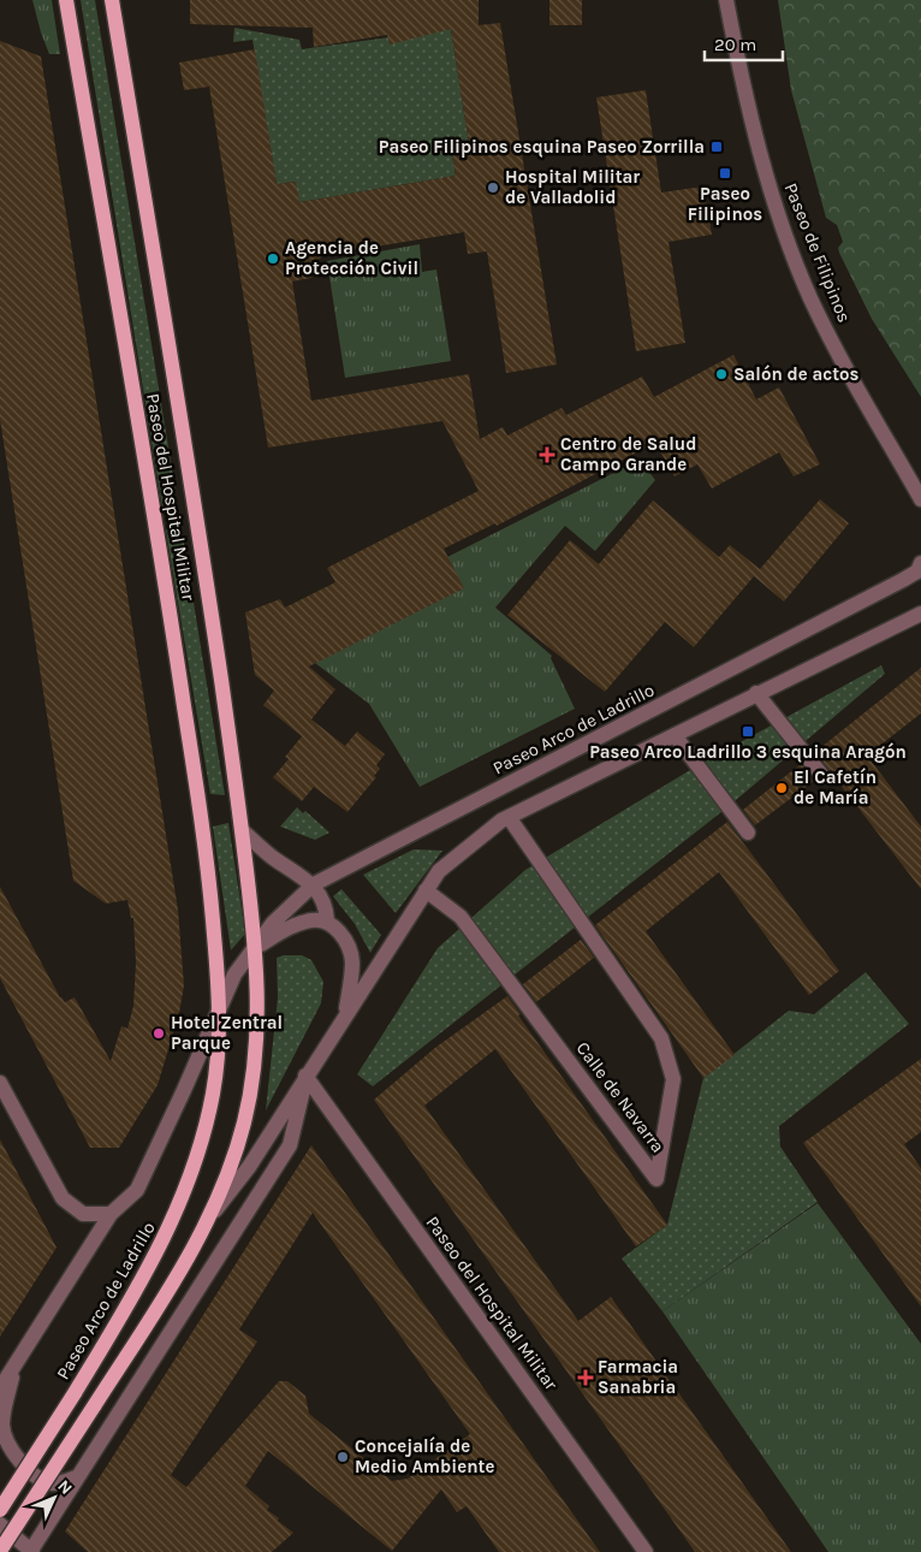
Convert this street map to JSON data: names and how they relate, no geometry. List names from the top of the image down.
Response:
{
  "streets": {
    "main road": ["Paseo del Hospital Militar", "Paseo Arco de Ladrillo"],
    "street": ["Paseo de Filipinos", "Calle de Navarra"]
  },
  "crossings": [
    ["Paseo del Hospital Militar", "Paseo Arco de Ladrillo"]
  ],
  "places": {
    "transit": ["Paseo Filipinos esquina Paseo Zorrilla", "Paseo Filipinos", "Paseo Arco Ladrillo 3 esquina Aragón"],
    "other": [
      "Hospital Militar de Valladolid",
      "Agencia de Protección Civil",
      "Salón de actos",
      "El Cafetín de María",
      "Hotel Zentral Parque",
      "Concejalía de Medio Ambiente"
    ],
    "health": ["Centro de Salud Campo Grande", "Farmacia Sanabria"]
  },
  "scale_bar": "20 m",
  "north": "top right"
}
